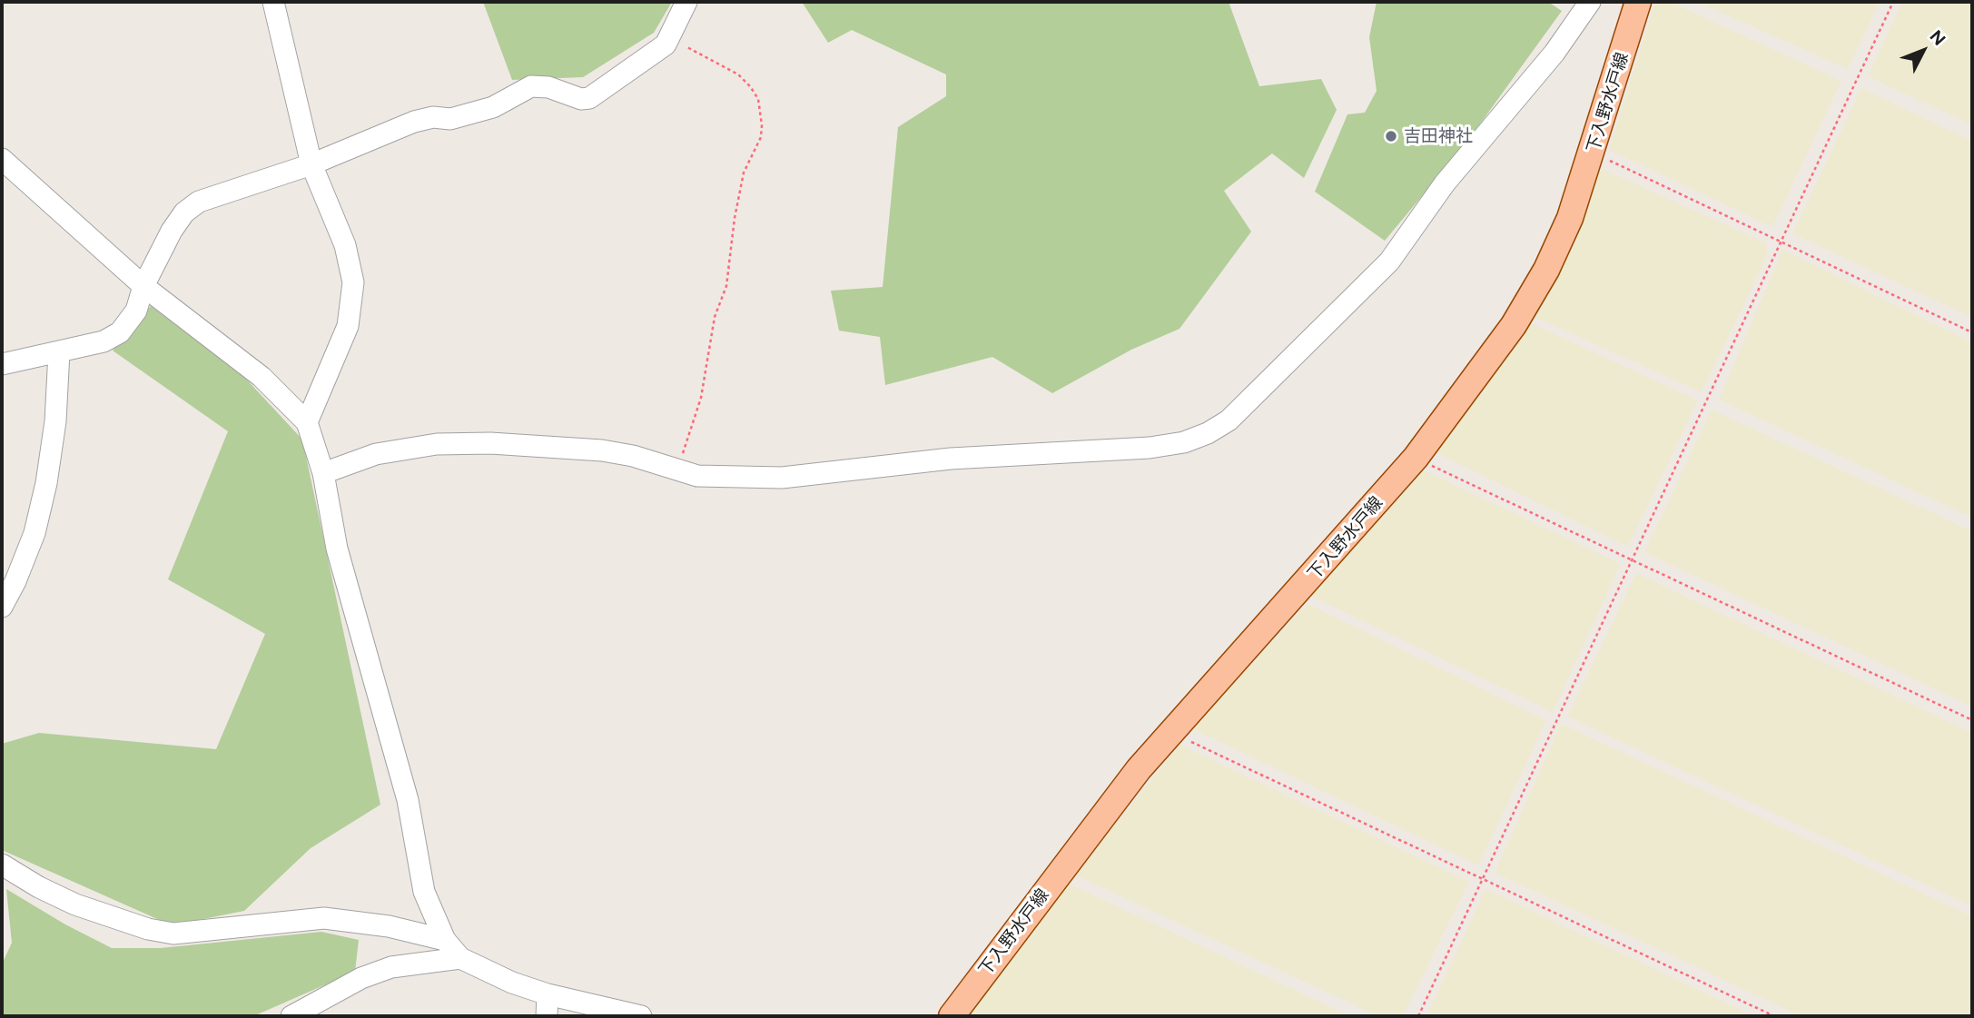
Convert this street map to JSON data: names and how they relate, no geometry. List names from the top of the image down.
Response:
{
  "streets": {
    "main road": ["下入野水戸線"]
  },
  "places": ["吉田神社"],
  "north": "top right"
}
